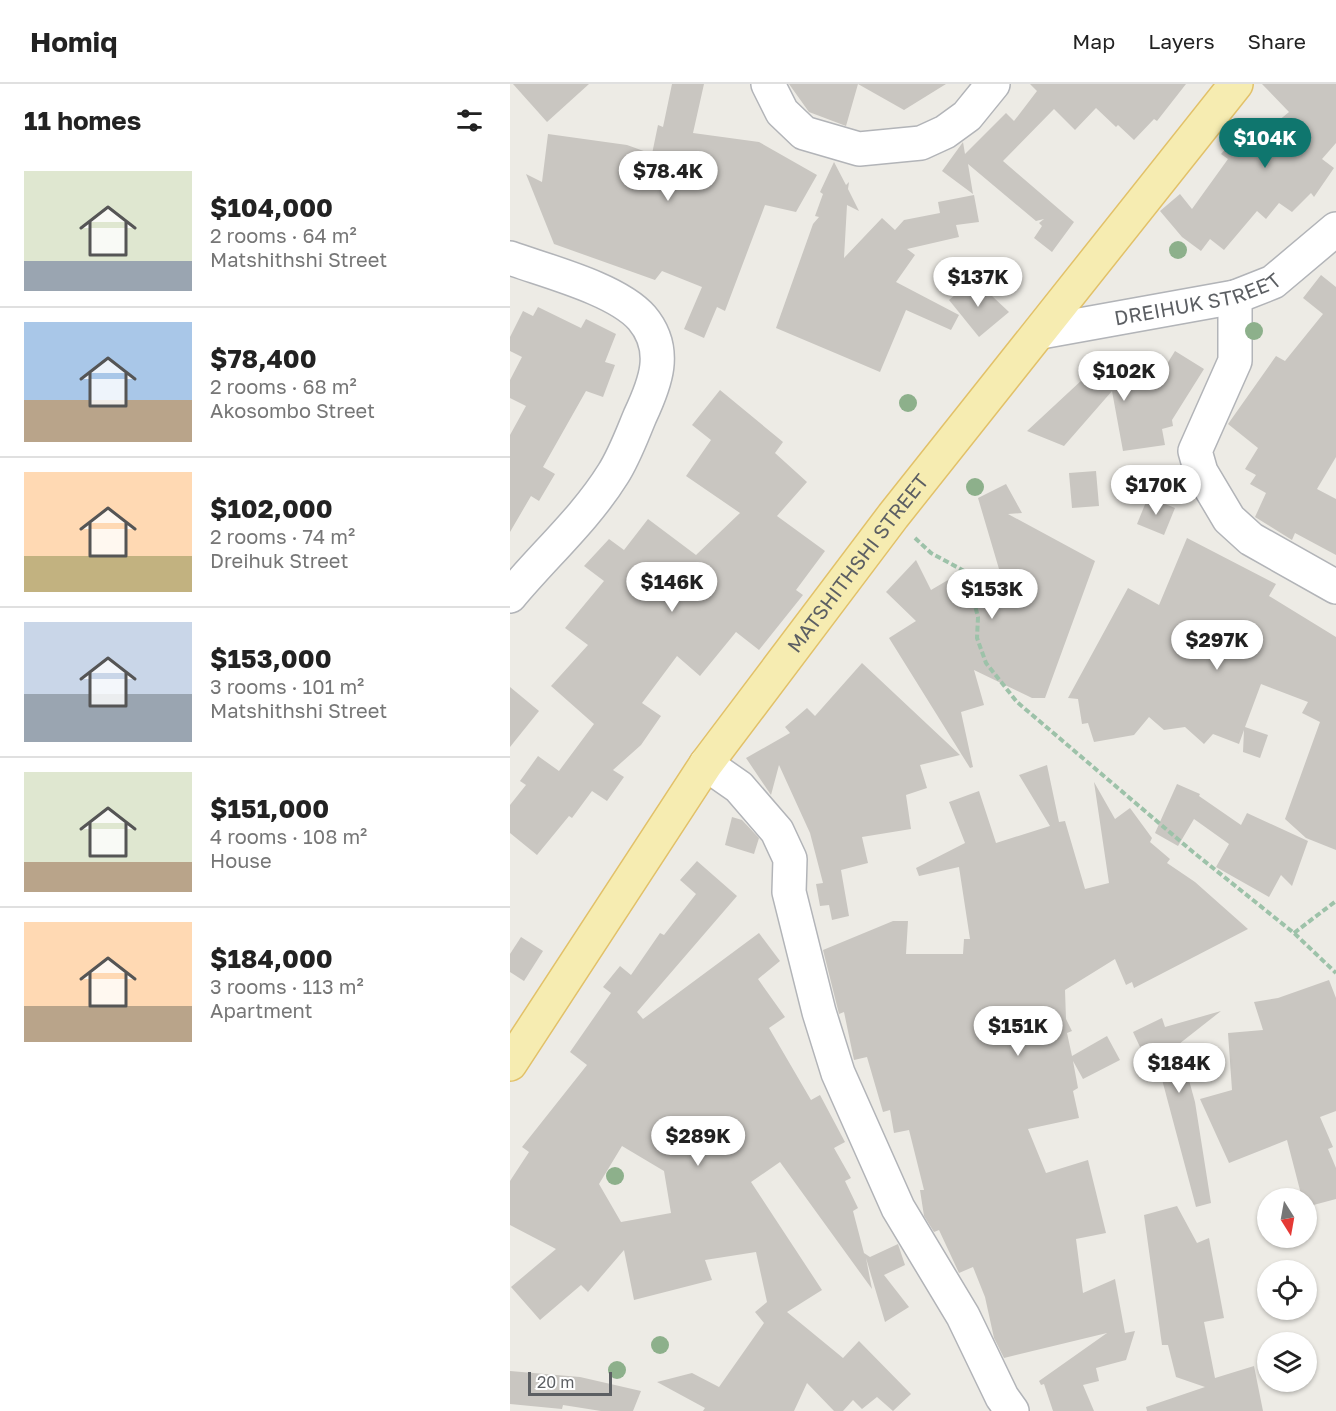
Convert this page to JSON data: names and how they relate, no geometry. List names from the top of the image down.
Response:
{
  "streets": {
    "main road": ["MATSHITHSHI STREET"],
    "street": ["DREIHUK STREET"]
  },
  "crossings": [
    ["DREIHUK STREET", "MATSHITHSHI STREET"]
  ],
  "scale_bar": "20 m",
  "north": "bottom",
  "page": {
    "header": "Homiq",
    "nav": ["Map", "Layers", "Share"],
    "heading": "11 homes",
    "price": [
      "$104K",
      "$78.4K",
      "$137K",
      "$102K",
      "$170K",
      "$146K",
      "$153K",
      "$297K",
      "$151K",
      "$184K",
      "$289K"
    ],
    "list": [
      {
        "name": "$104,000",
        "note": "2 rooms · 64 m² · Matshithshi Street"
      },
      {
        "name": "$78,400",
        "note": "2 rooms · 68 m² · Akosombo Street"
      },
      {
        "name": "$102,000",
        "note": "2 rooms · 74 m² · Dreihuk Street"
      },
      {
        "name": "$153,000",
        "note": "3 rooms · 101 m² · Matshithshi Street"
      },
      {
        "name": "$151,000",
        "note": "4 rooms · 108 m² · House"
      },
      {
        "name": "$184,000",
        "note": "3 rooms · 113 m² · Apartment"
      }
    ],
    "scale": "20 m"
  }
}
